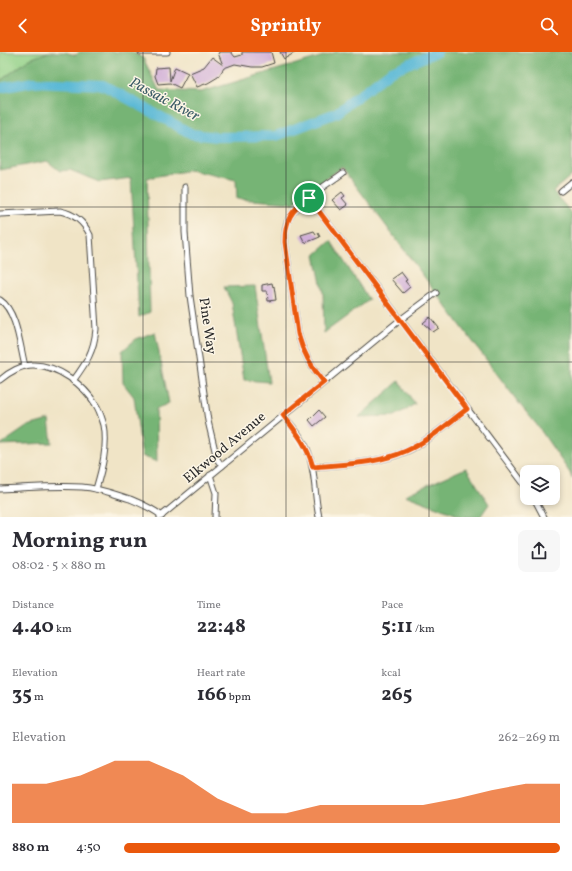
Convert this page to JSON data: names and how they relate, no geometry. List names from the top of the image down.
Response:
{
  "streets": {
    "street": ["Pine Way", "Elkwood Avenue"]
  },
  "crossings": [
    ["Pine Way", "Elkwood Avenue"]
  ],
  "water": ["Passaic River"],
  "page": {
    "header": "Sprintly",
    "heading": ["Morning run", "08:02 · 5 × 880 m"],
    "stats": [
      ["Distance", "4.40 km"],
      ["Time", "22:48"],
      ["Pace", "5:11 /km"],
      ["Elevation", "35 m"],
      ["Heart rate", "166 bpm"],
      ["kcal", "265"]
    ],
    "chart": ["Elevation", "262–269 m"],
    "list": [
      {
        "name": "880 m",
        "note": "4:50"
      }
    ]
  }
}
